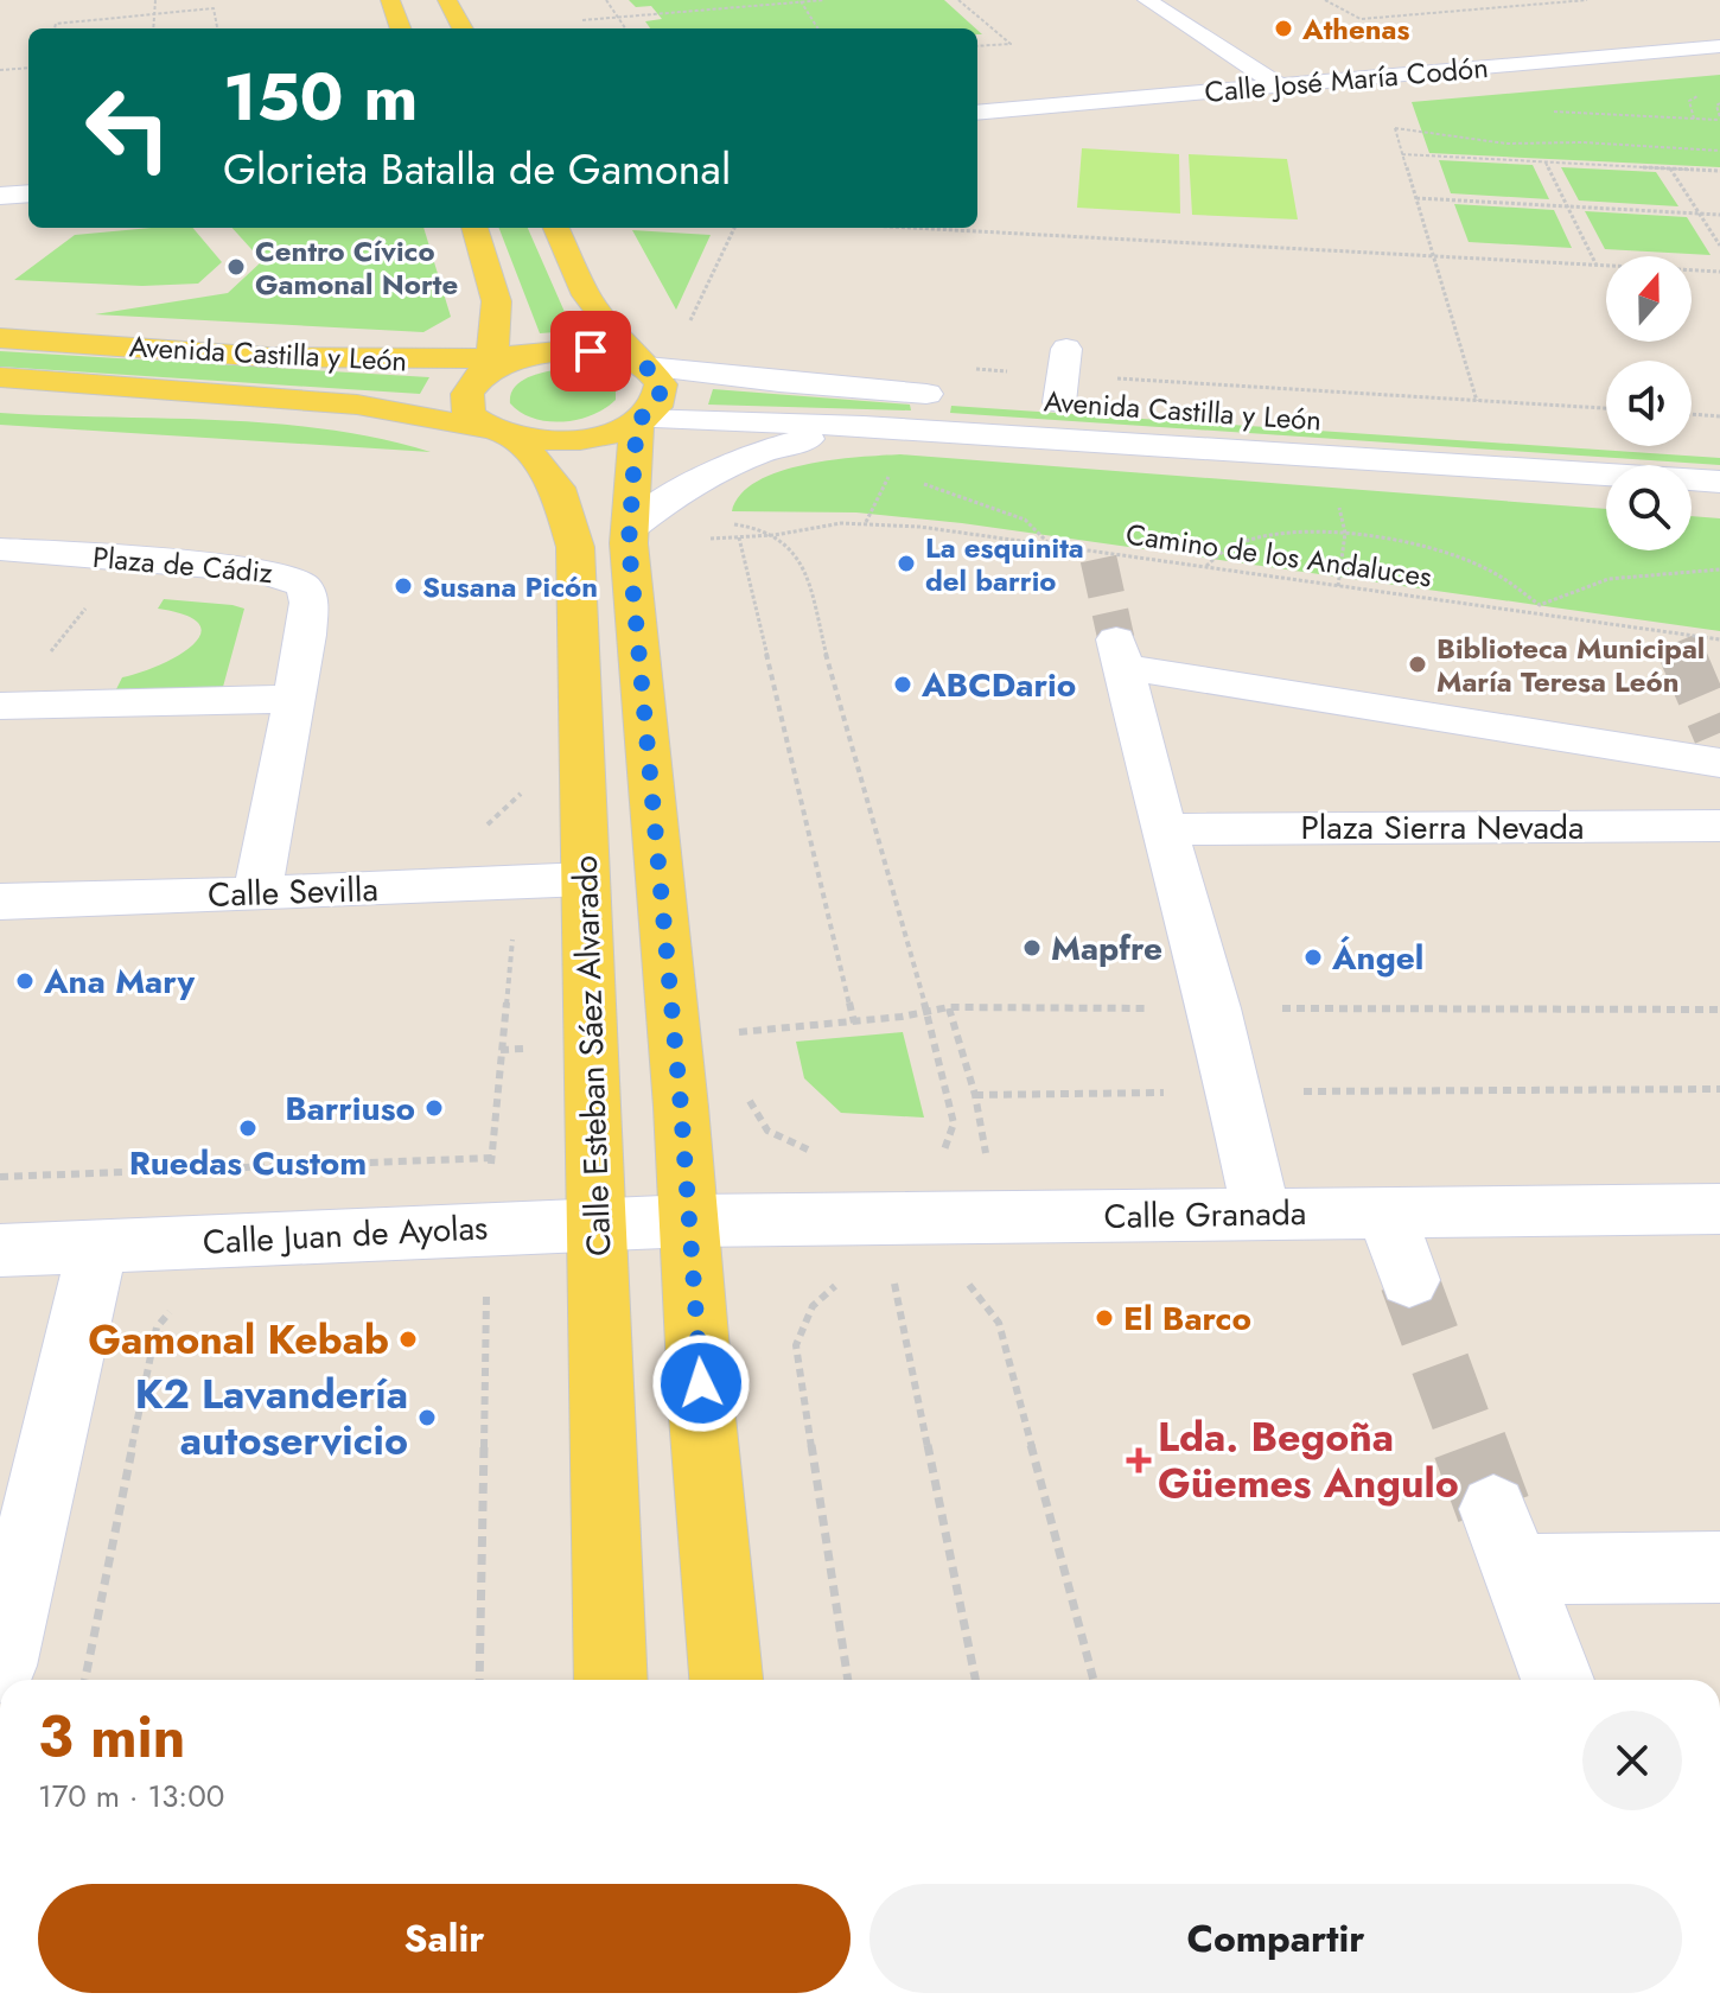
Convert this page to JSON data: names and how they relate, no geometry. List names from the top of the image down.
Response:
{
  "streets": {
    "main road": ["Avenida Castilla y León", "Calle Esteban Sáez Alvarado"],
    "street": [
      "Calle José María Codón",
      "Plaza de Cádiz",
      "Plaza Sierra Nevada",
      "Calle Sevilla",
      "Calle Granada",
      "Calle Juan de Ayolas"
    ],
    "path": ["Camino de los Andaluces"]
  },
  "crossings": [
    ["Avenida Castilla y León", "Calle Esteban Sáez Alvarado"],
    ["Plaza de Cádiz", "Calle Sevilla"],
    ["Calle Sevilla", "Calle Esteban Sáez Alvarado"],
    ["Calle Esteban Sáez Alvarado", "Calle Juan de Ayolas"],
    ["Calle Granada", "Calle Juan de Ayolas"]
  ],
  "places": {
    "other": [
      "Athenas",
      "Centro Cívico Gamonal Norte",
      "La esquinita del barrio",
      "Susana Picón",
      "Biblioteca Municipal María Teresa León",
      "ABCDario",
      "Mapfre",
      "Ángel",
      "Ana Mary",
      "Barriuso",
      "Ruedas Custom",
      "El Barco",
      "Gamonal Kebab",
      "K2 Lavandería autoservicio"
    ],
    "health": ["Lda. Begoña Güemes Angulo"]
  },
  "north": "top",
  "page": {
    "turn": ["150 m", "Glorieta Batalla de Gamonal"],
    "heading": ["3 min", "170 m · 13:00"],
    "buttons": ["Salir", "Compartir"]
  }
}
